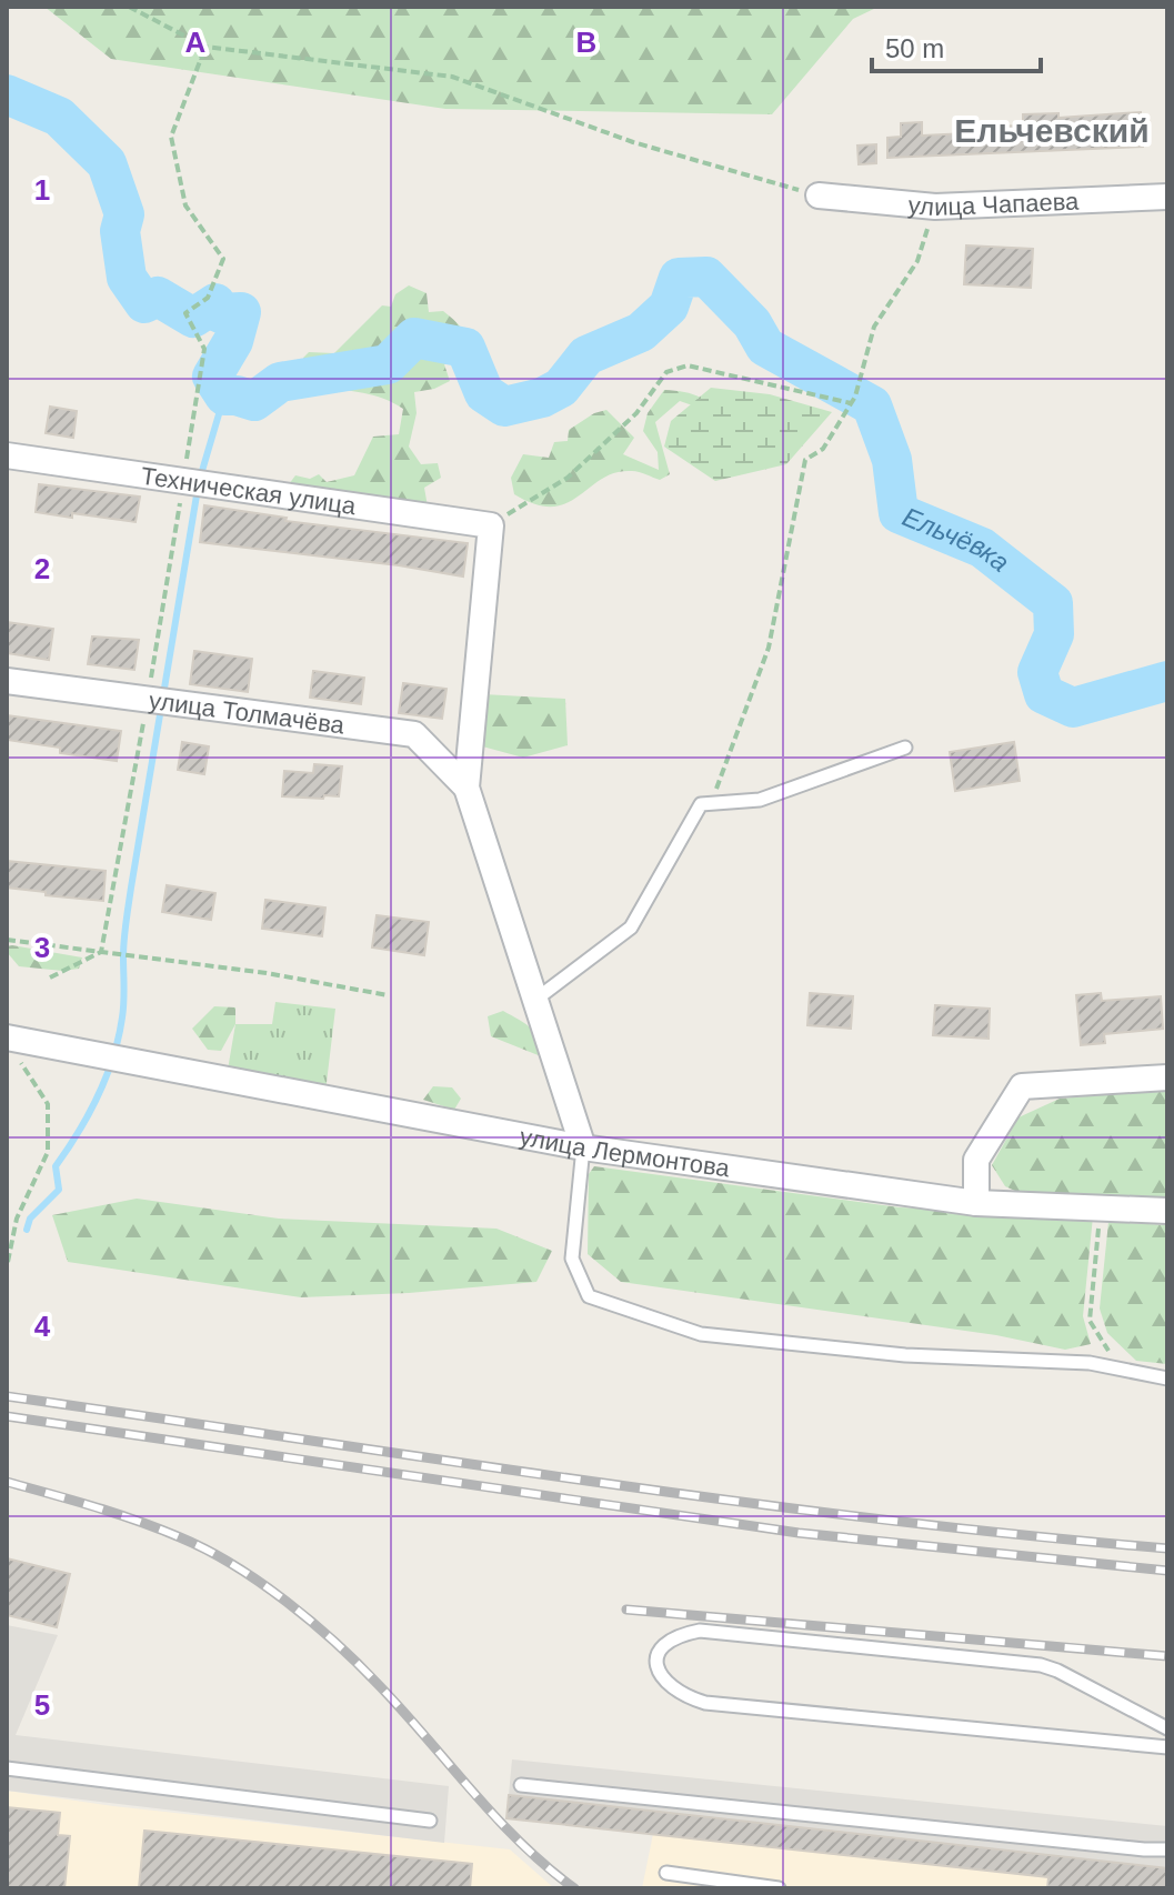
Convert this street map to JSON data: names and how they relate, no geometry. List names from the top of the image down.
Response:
{
  "streets": {
    "street": [
      "улица Чапаева",
      "Техническая улица",
      "улица Толмачёва",
      "улица Лермонтова"
    ]
  },
  "districts": ["Ельчевский"],
  "water": ["Ельчёвка"],
  "scale_bar": "50 m",
  "grid": {
    "columns": ["A", "B"],
    "rows": [
      "1",
      "2",
      "3",
      "4",
      "5"
    ]
  }
}
